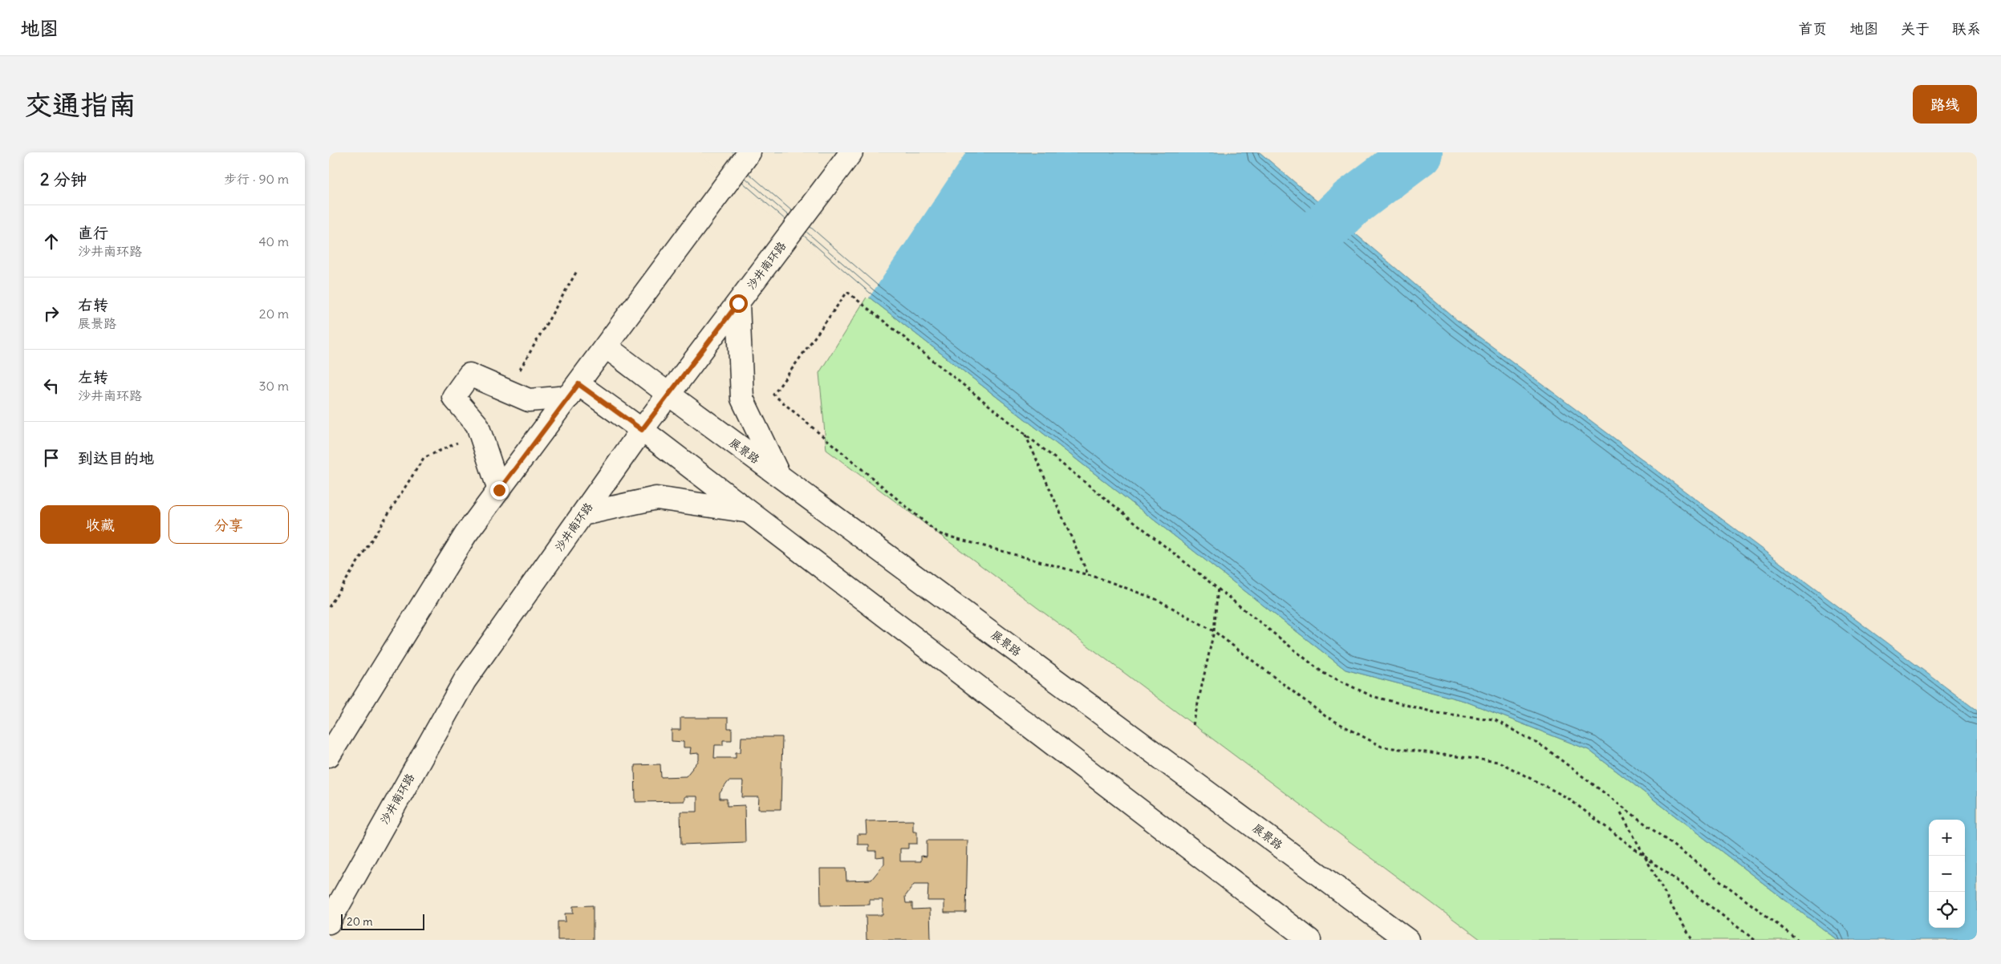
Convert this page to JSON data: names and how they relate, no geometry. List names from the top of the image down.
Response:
{
  "streets": {
    "main road": ["沙井南环路", "展景路"]
  },
  "crossings": [
    ["沙井南环路", "展景路"]
  ],
  "scale_bar": "20 m",
  "page": {
    "header": "地图",
    "nav": [
      "首页",
      "地图",
      "关于",
      "联系"
    ],
    "buttons": [
      "路线",
      ["收藏", "分享"]
    ],
    "title": "交通指南",
    "heading": ["2 分钟", "步行 · 90 m"],
    "list": [
      ["直行", "沙井南环路", "40 m"],
      ["右转", "展景路", "20 m"],
      ["左转", "沙井南环路", "30 m"],
      "到达目的地"
    ],
    "map_buttons": ["+", "−"],
    "scale": "20 m"
  }
}
